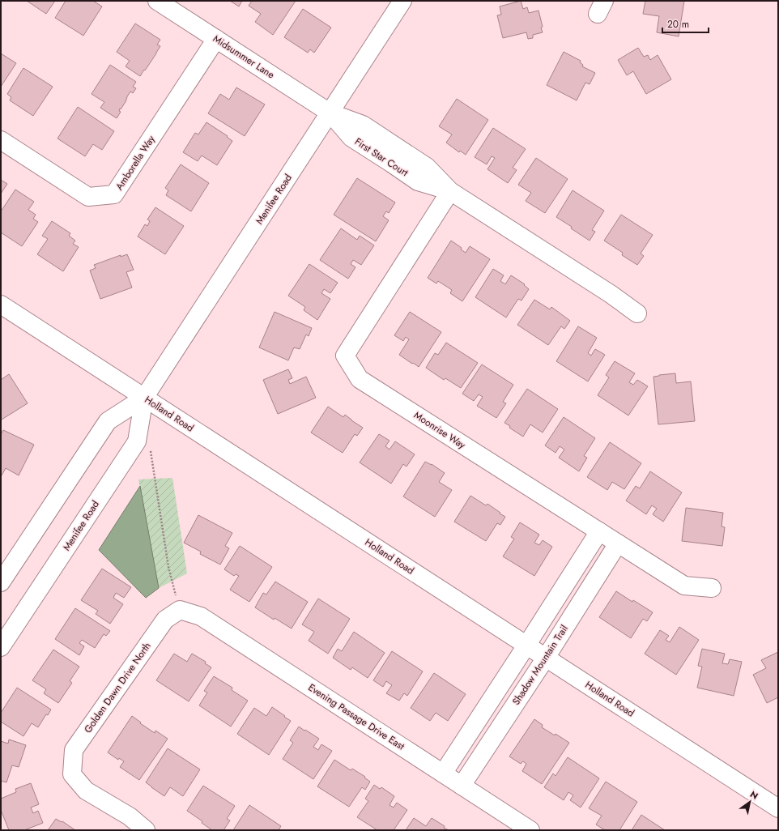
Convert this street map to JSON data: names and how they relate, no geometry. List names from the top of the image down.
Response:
{
  "streets": {
    "street": [
      "Midsummer Lane",
      "First Star Court",
      "Amborella Way",
      "Menifee Road",
      "Holland Road",
      "Moonrise Way",
      "Shadow Mountain Trail",
      "Golden Dawn Drive North",
      "Evening Passage Drive East"
    ]
  },
  "crossings": [
    ["Midsummer Lane", "First Star Court"],
    ["Midsummer Lane", "Amborella Way"],
    ["Midsummer Lane", "Menifee Road"],
    ["First Star Court", "Menifee Road"],
    ["First Star Court", "Moonrise Way"],
    ["Menifee Road", "Holland Road"],
    ["Holland Road", "Shadow Mountain Trail"],
    ["Moonrise Way", "Shadow Mountain Trail"],
    ["Shadow Mountain Trail", "Evening Passage Drive East"],
    ["Golden Dawn Drive North", "Evening Passage Drive East"]
  ],
  "scale_bar": "20 m",
  "north": "top right"
}
